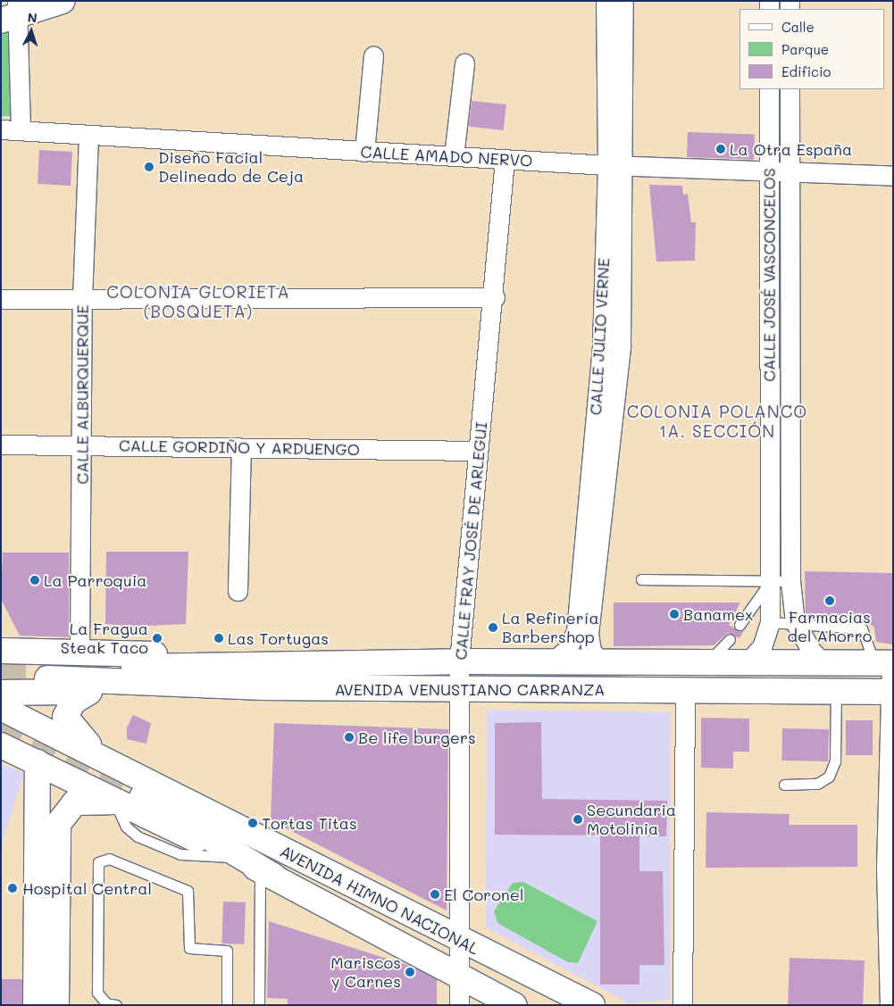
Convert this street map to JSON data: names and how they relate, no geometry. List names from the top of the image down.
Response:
{
  "streets": {
    "main road": ["AVENIDA VENUSTIANO CARRANZA", "AVENIDA HIMNO NACIONAL"],
    "street": [
      "CALLE AMADO NERVO",
      "CALLE JOSÉ VASCONCELOS",
      "CALLE JULIO VERNE",
      "CALLE ALBURQUERQUE",
      "CALLE GORDIÑO Y ARDUENGO",
      "CALLE FRAY JOSÉ DE ARLEGUI"
    ]
  },
  "crossings": [
    ["CALLE AMADO NERVO", "CALLE JOSÉ VASCONCELOS"],
    ["CALLE AMADO NERVO", "CALLE JULIO VERNE"],
    ["CALLE AMADO NERVO", "CALLE ALBURQUERQUE"],
    ["CALLE AMADO NERVO", "CALLE FRAY JOSÉ DE ARLEGUI"],
    ["CALLE JOSÉ VASCONCELOS", "AVENIDA VENUSTIANO CARRANZA"],
    ["CALLE JULIO VERNE", "AVENIDA VENUSTIANO CARRANZA"],
    ["CALLE ALBURQUERQUE", "CALLE GORDIÑO Y ARDUENGO"],
    ["CALLE GORDIÑO Y ARDUENGO", "CALLE FRAY JOSÉ DE ARLEGUI"],
    ["CALLE FRAY JOSÉ DE ARLEGUI", "AVENIDA VENUSTIANO CARRANZA"],
    ["CALLE FRAY JOSÉ DE ARLEGUI", "AVENIDA HIMNO NACIONAL"]
  ],
  "districts": ["COLONIA GLORIETA (BOSQUETA)", "COLONIA POLANCO 1A. SECCIÓN"],
  "places": [
    "La Otra España",
    "Diseño Facial Delineado de Ceja",
    "La Parroquia",
    "Farmacias del Ahorro",
    "Banamex",
    "La Refinería Barbershop",
    "La Fragua Steak Taco",
    "Las Tortugas",
    "Be life burgers",
    "Secundaria Motolinia",
    "Tortas Titas",
    "Hospital Central",
    "El Coronel",
    "Mariscos y Carnes"
  ],
  "legend": ["Calle", "Parque", "Edificio"],
  "north": "top"
}
